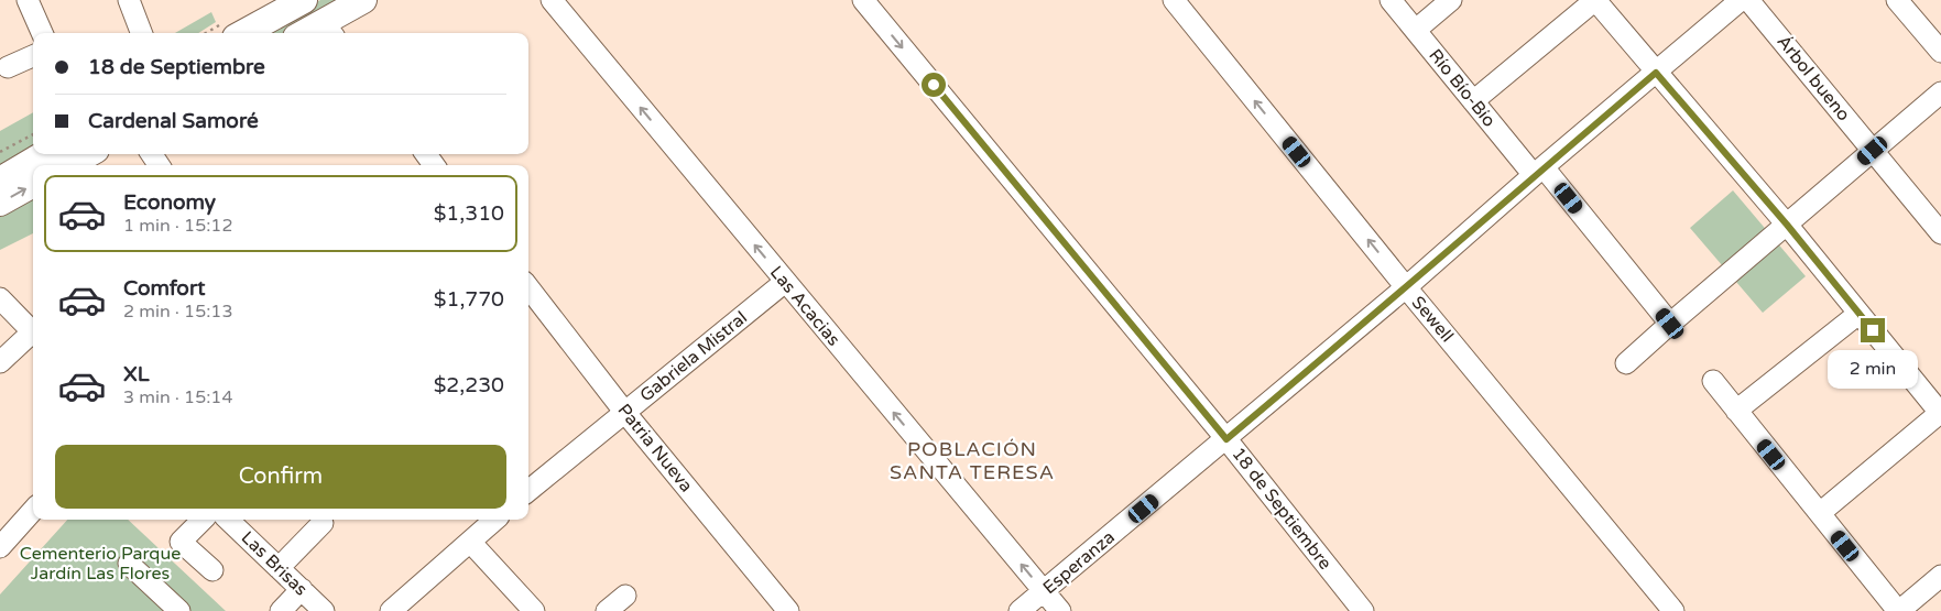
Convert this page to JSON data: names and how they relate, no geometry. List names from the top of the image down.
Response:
{
  "streets": {
    "street": [
      "Árbol bueno",
      "Río Bío-Bío",
      "Las Acacias",
      "Sewell",
      "Gabriela Mistral",
      "Patria Nueva",
      "18 de Septiembre",
      "Esperanza",
      "Las Brisas"
    ]
  },
  "crossings": [
    ["Río Bío-Bío", "Esperanza"],
    ["Las Acacias", "Gabriela Mistral"],
    ["Las Acacias", "Esperanza"],
    ["Sewell", "Esperanza"],
    ["Gabriela Mistral", "Patria Nueva"],
    ["18 de Septiembre", "Esperanza"]
  ],
  "one_way": ["Las Acacias", "Sewell", "18 de Septiembre"],
  "districts": ["POBLACIÓN SANTA TERESA"],
  "parks": ["Cementerio Parque Jardín Las Flores"],
  "page": {
    "banner": ["18 de Septiembre", "Cardenal Samoré"],
    "list": [
      {
        "name": "Economy",
        "note": "1 min · 15:12",
        "value": "$1,310"
      },
      {
        "name": "Comfort",
        "note": "2 min · 15:13",
        "value": "$1,770"
      },
      {
        "name": "XL",
        "note": "3 min · 15:14",
        "value": "$2,230"
      }
    ],
    "bubble": "2 min",
    "buttons": "Confirm"
  }
}
